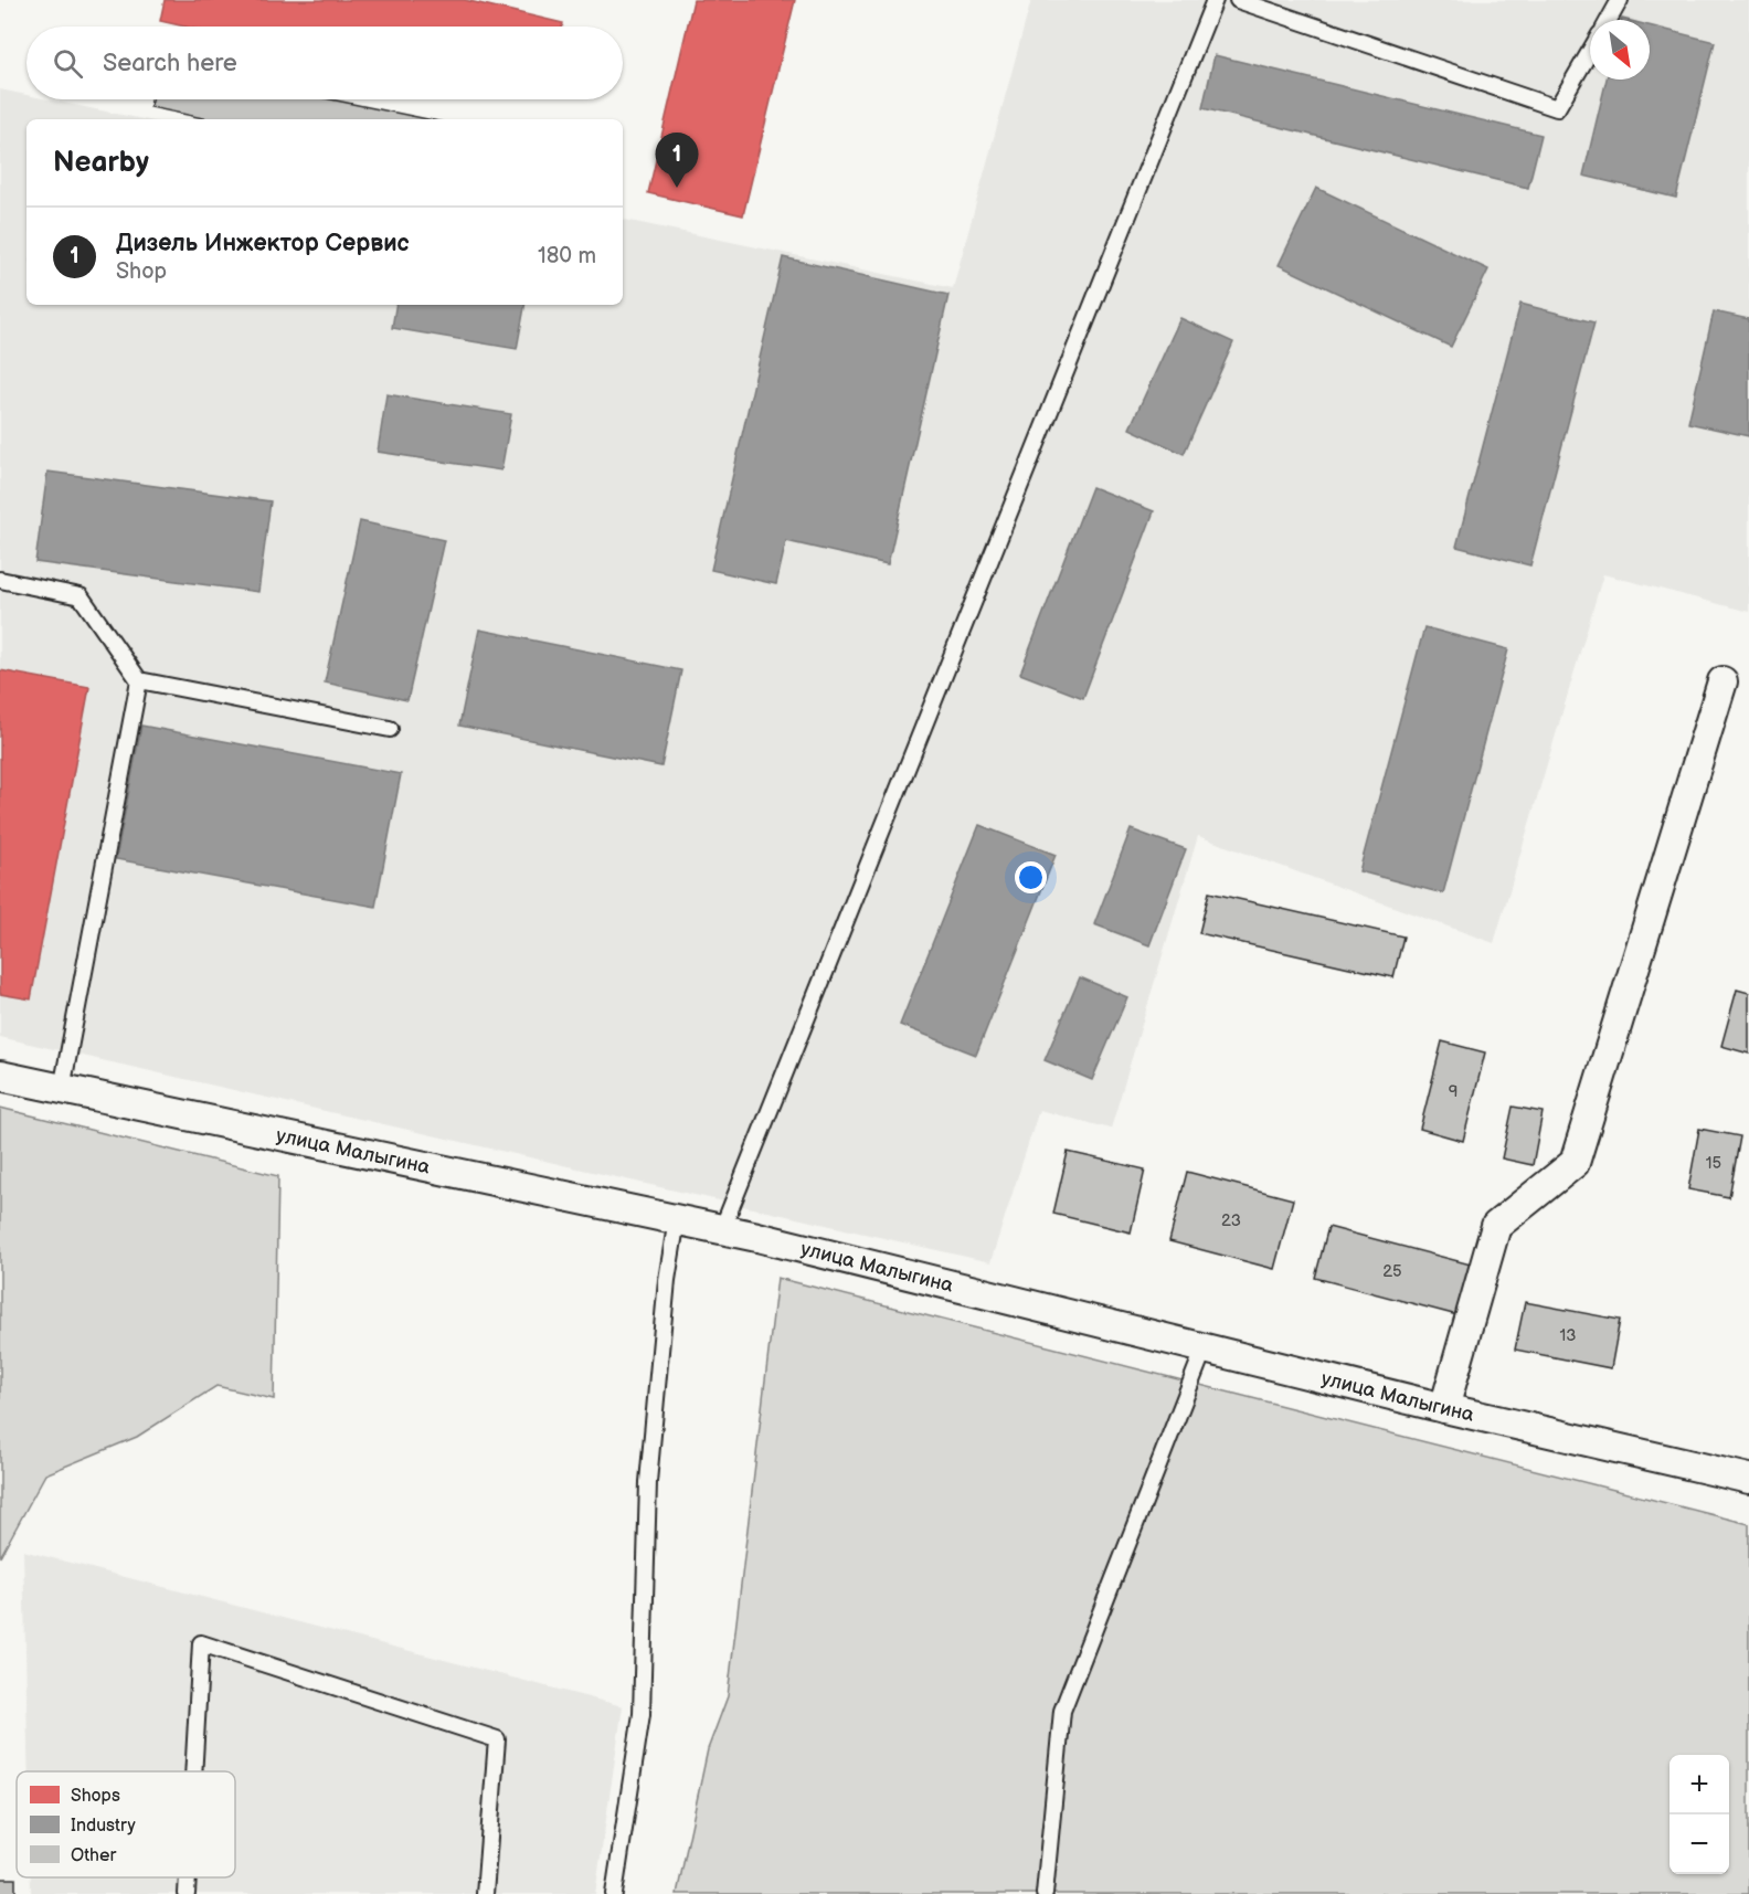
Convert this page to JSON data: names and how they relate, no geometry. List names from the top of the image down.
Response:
{
  "streets": {
    "street": ["улица Малыгина"]
  },
  "house_numbers": [
    "9",
    "15",
    "23",
    "25",
    "13"
  ],
  "legend": ["Shops", "Industry", "Other"],
  "north": "bottom right",
  "page": {
    "search": "Search here",
    "heading": "Nearby",
    "pins": "1",
    "list": [
      {
        "mark": "1",
        "name": "Дизель Инжектор Сервис",
        "note": "Shop",
        "value": "180 m"
      }
    ],
    "map_buttons": ["+", "−"]
  }
}
